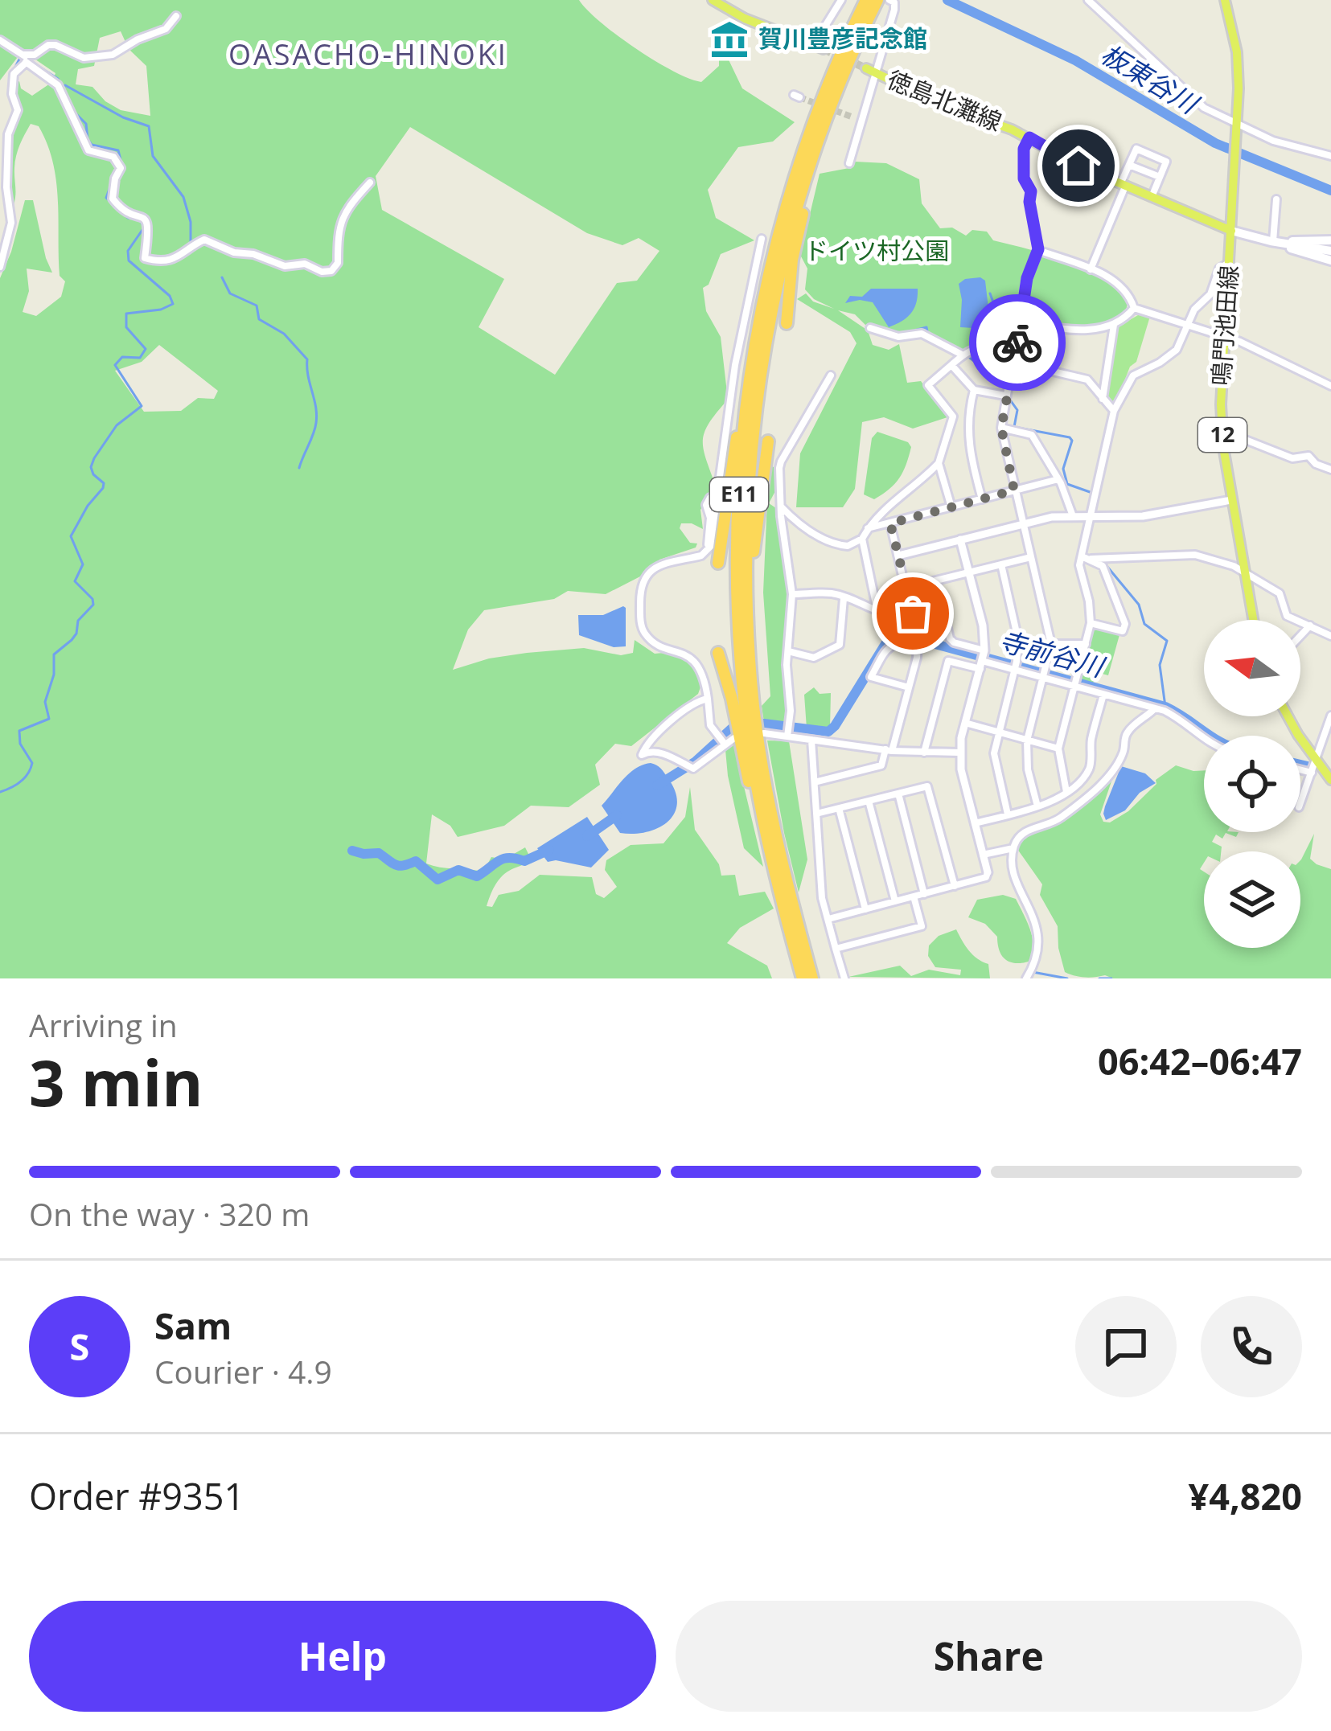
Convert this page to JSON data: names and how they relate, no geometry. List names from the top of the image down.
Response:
{
  "streets": {
    "highway": ["E11"],
    "main road": ["徳島北灘線", "鳴門池田線", "12"]
  },
  "crossings": [
    ["徳島北灘線", "鳴門池田線"],
    ["鳴門池田線", "12"]
  ],
  "districts": ["OASACHO-HINOKI"],
  "water": ["板東谷川", "寺前谷川"],
  "parks": ["ドイツ村公園"],
  "places": {
    "museum": ["賀川豊彦記念館"]
  },
  "north": "left",
  "page": {
    "heading": ["3 min", "Arriving in", "06:42–06:47"],
    "panel": [
      "Sam",
      "Courier · 4.9",
      "Order #9351",
      "¥4,820"
    ],
    "bar": "On the way · 320 m",
    "round": "S",
    "buttons": ["Help", "Share"]
  }
}
